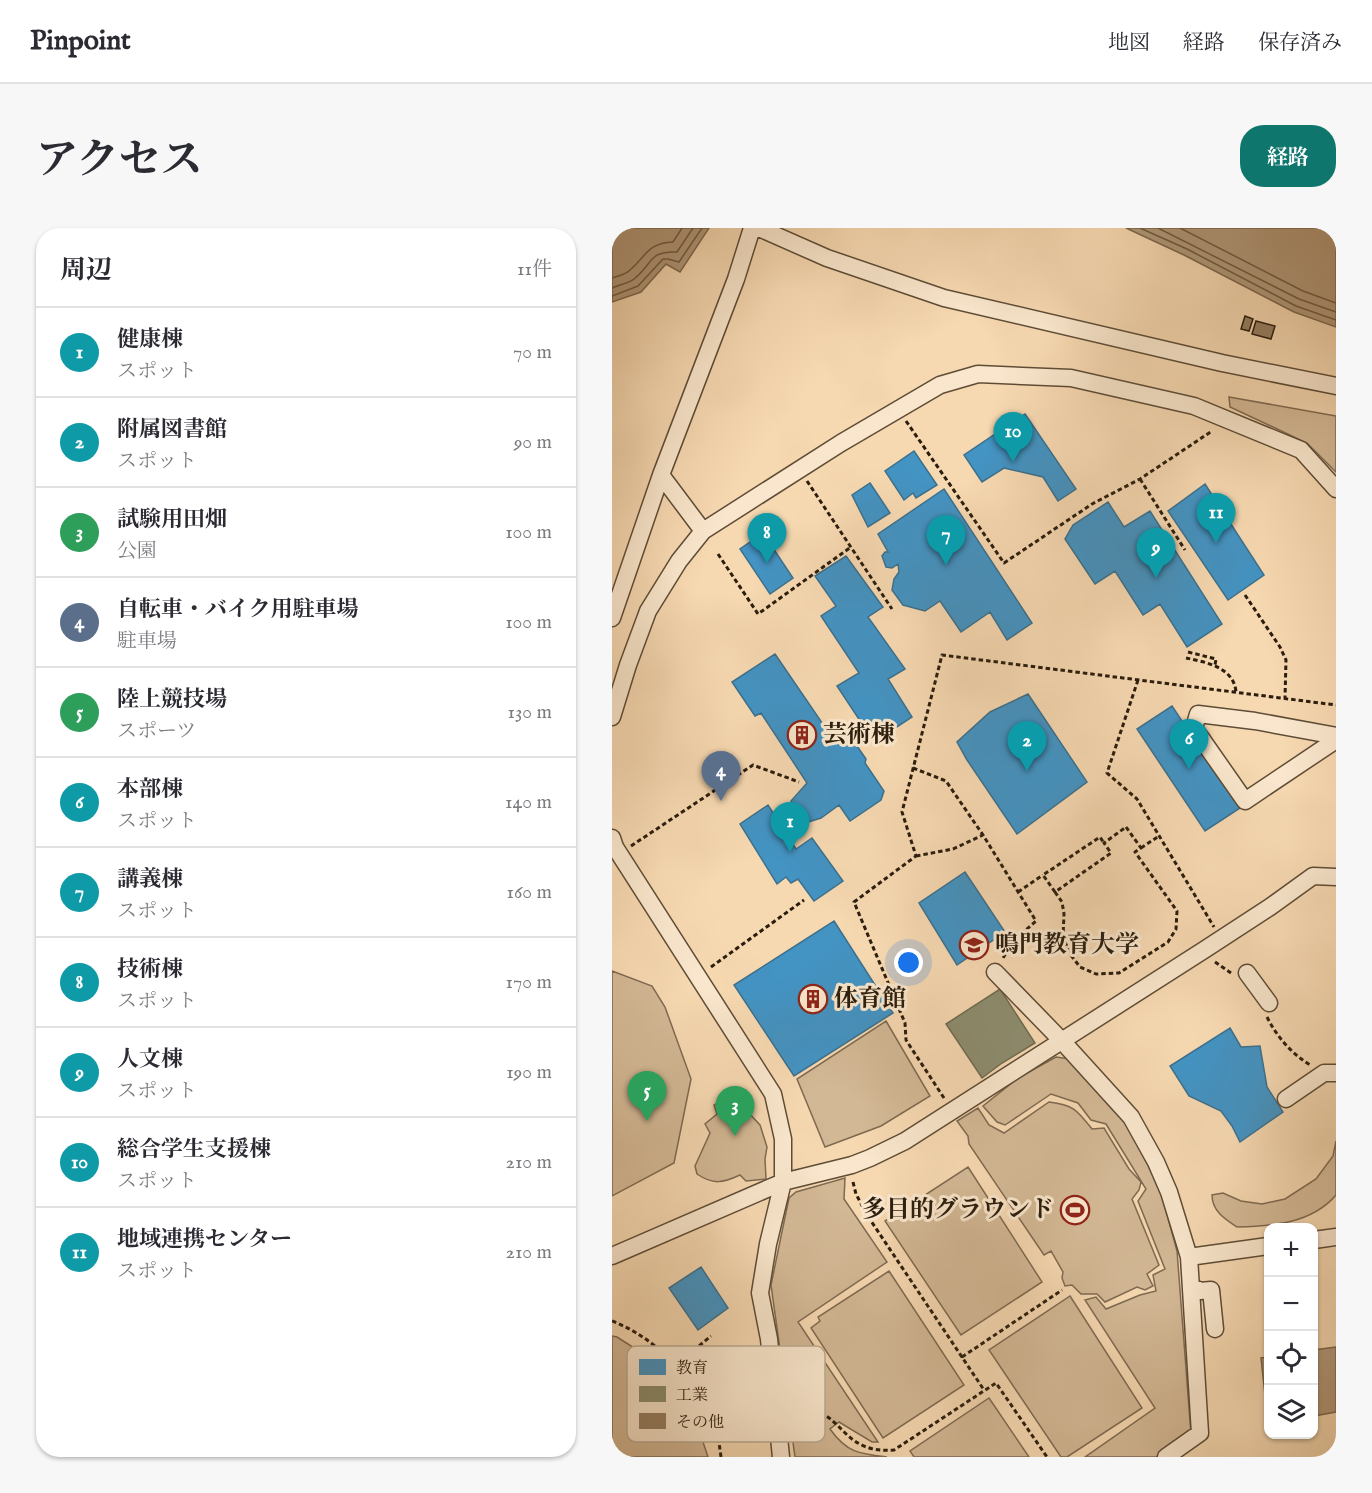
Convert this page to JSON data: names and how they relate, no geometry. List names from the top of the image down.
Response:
{
  "places": {
    "building": ["芸術棟", "体育館"],
    "school or university": ["鳴門教育大学"],
    "sports": ["多目的グラウンド"]
  },
  "legend": ["教育", "工業", "その他"],
  "page": {
    "header": "Pinpoint",
    "nav": ["地図", "経路", "保存済み"],
    "title": "アクセス",
    "buttons": "経路",
    "heading": ["周辺", "11件"],
    "list": [
      {
        "mark": "1",
        "name": "健康棟",
        "note": "スポット",
        "value": "70 m"
      },
      {
        "mark": "2",
        "name": "附属図書館",
        "note": "スポット",
        "value": "90 m"
      },
      {
        "mark": "3",
        "name": "試験用田畑",
        "note": "公園",
        "value": "100 m"
      },
      {
        "mark": "4",
        "name": "自転車・バイク用駐車場",
        "note": "駐車場",
        "value": "100 m"
      },
      {
        "mark": "5",
        "name": "陸上競技場",
        "note": "スポーツ",
        "value": "130 m"
      },
      {
        "mark": "6",
        "name": "本部棟",
        "note": "スポット",
        "value": "140 m"
      },
      {
        "mark": "7",
        "name": "講義棟",
        "note": "スポット",
        "value": "160 m"
      },
      {
        "mark": "8",
        "name": "技術棟",
        "note": "スポット",
        "value": "170 m"
      },
      {
        "mark": "9",
        "name": "人文棟",
        "note": "スポット",
        "value": "190 m"
      },
      {
        "mark": "10",
        "name": "総合学生支援棟",
        "note": "スポット",
        "value": "210 m"
      },
      {
        "mark": "11",
        "name": "地域連携センター",
        "note": "スポット",
        "value": "210 m"
      }
    ],
    "pins": [
      "10",
      "11",
      "8",
      "7",
      "9",
      "6",
      "2",
      "4",
      "1",
      "5",
      "3"
    ],
    "map_buttons": ["+", "−"]
  }
}
